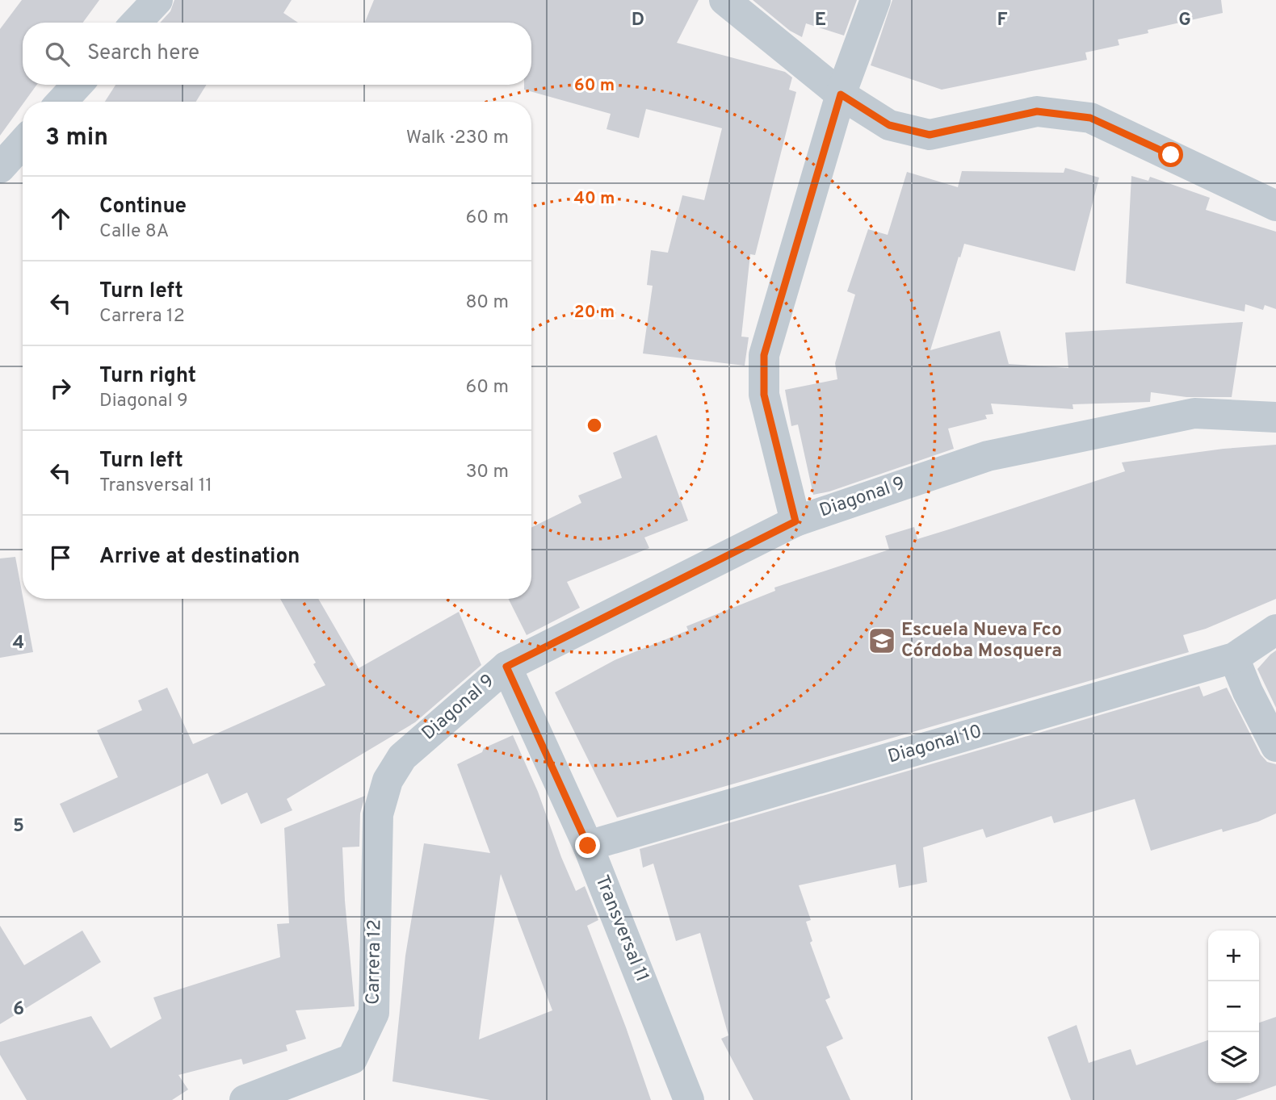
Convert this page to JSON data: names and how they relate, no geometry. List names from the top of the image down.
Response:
{
  "streets": {
    "street": [
      "Diagonal 9",
      "Diagonal 10",
      "Transversal 11",
      "Carrera 12"
    ]
  },
  "crossings": [
    ["Diagonal 9", "Transversal 11"],
    ["Diagonal 9", "Carrera 12"],
    ["Diagonal 10", "Transversal 11"]
  ],
  "places": {
    "school or university": ["Escuela Nueva Fco Córdoba Mosquera"]
  },
  "page": {
    "search": "Search here",
    "heading": ["3 min", "Walk · 230 m"],
    "list": [
      ["Continue", "Calle 8A", "60 m"],
      ["Turn left", "Carrera 12", "80 m"],
      ["Turn right", "Diagonal 9", "60 m"],
      ["Turn left", "Transversal 11", "30 m"],
      "Arrive at destination"
    ],
    "map_buttons": ["+", "−"]
  },
  "grid": {
    "columns": [
      "D",
      "E",
      "F",
      "G"
    ],
    "rows": ["4", "5", "6"]
  },
  "rings": ["60 m", "40 m", "20 m"]
}
